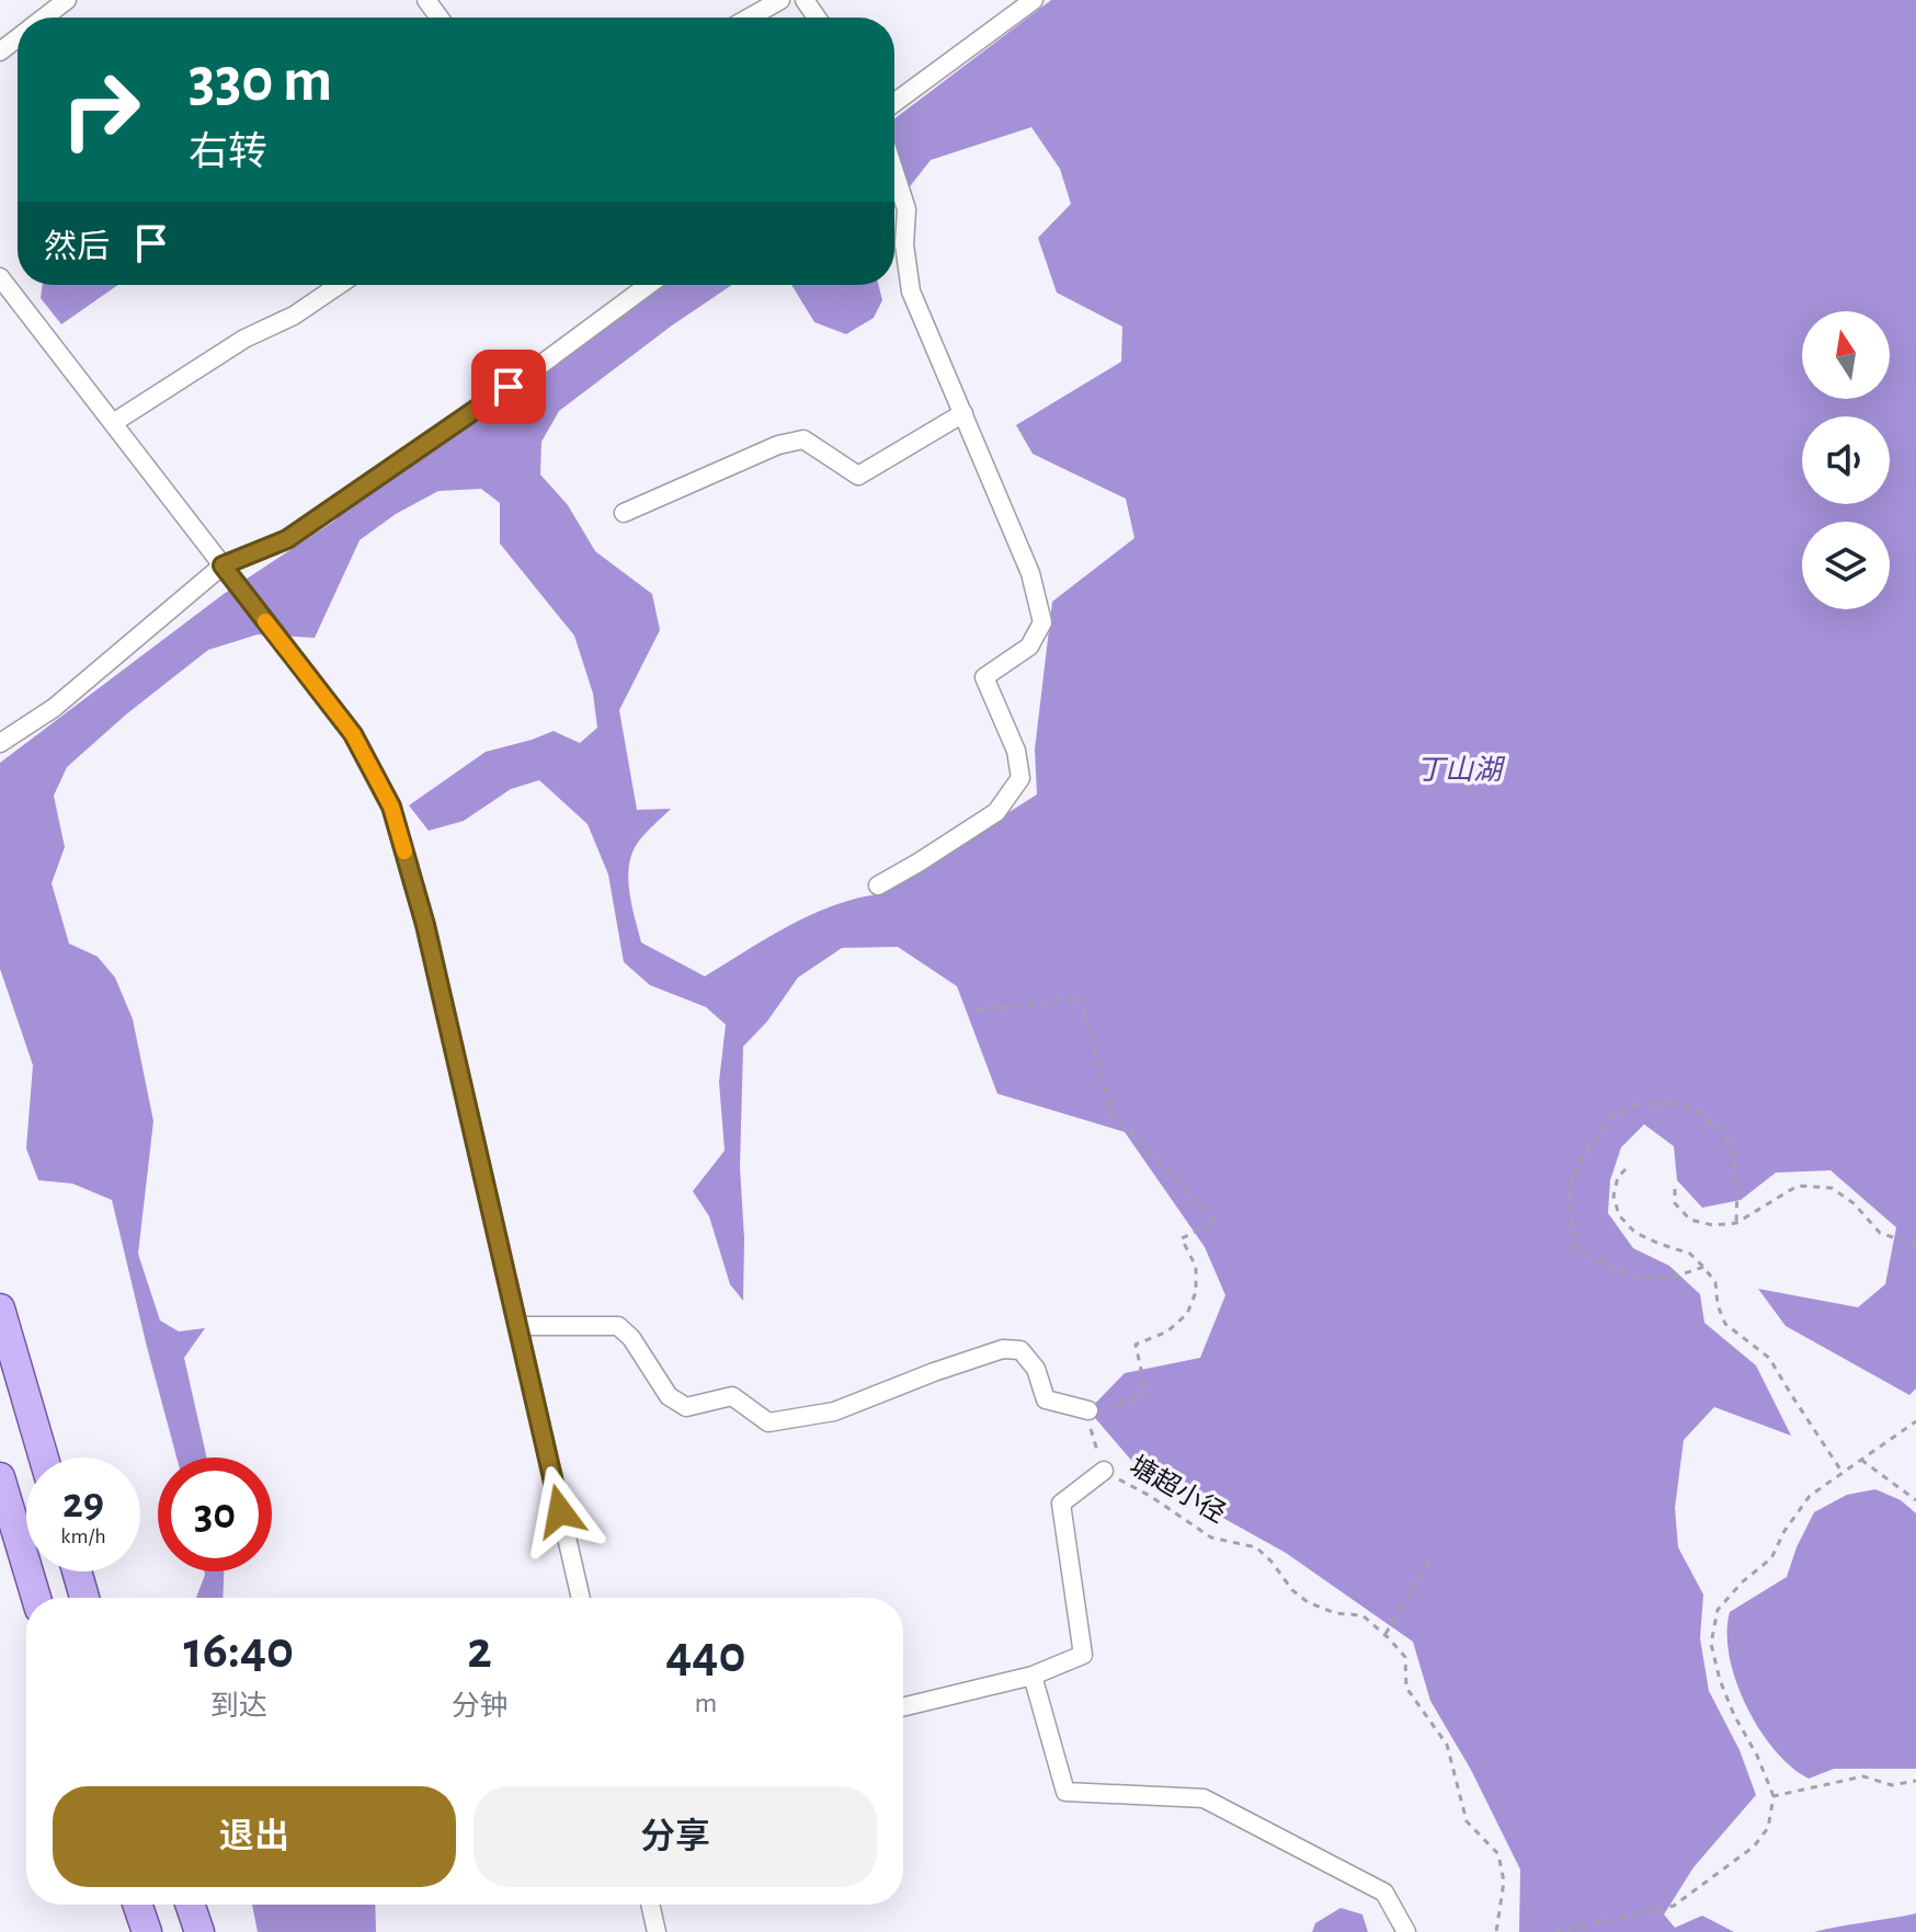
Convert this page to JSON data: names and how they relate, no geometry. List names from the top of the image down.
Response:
{
  "streets": {
    "path": ["塘超小径"]
  },
  "water": ["丁山湖"],
  "north": "top",
  "page": {
    "turn": ["330 m", "右转"],
    "then": "然后",
    "speed": "29 km/h",
    "limit": "30",
    "eta": [
      "16:40",
      "到达",
      "2",
      "分钟",
      "440",
      "m"
    ],
    "buttons": ["退出", "分享"]
  }
}
